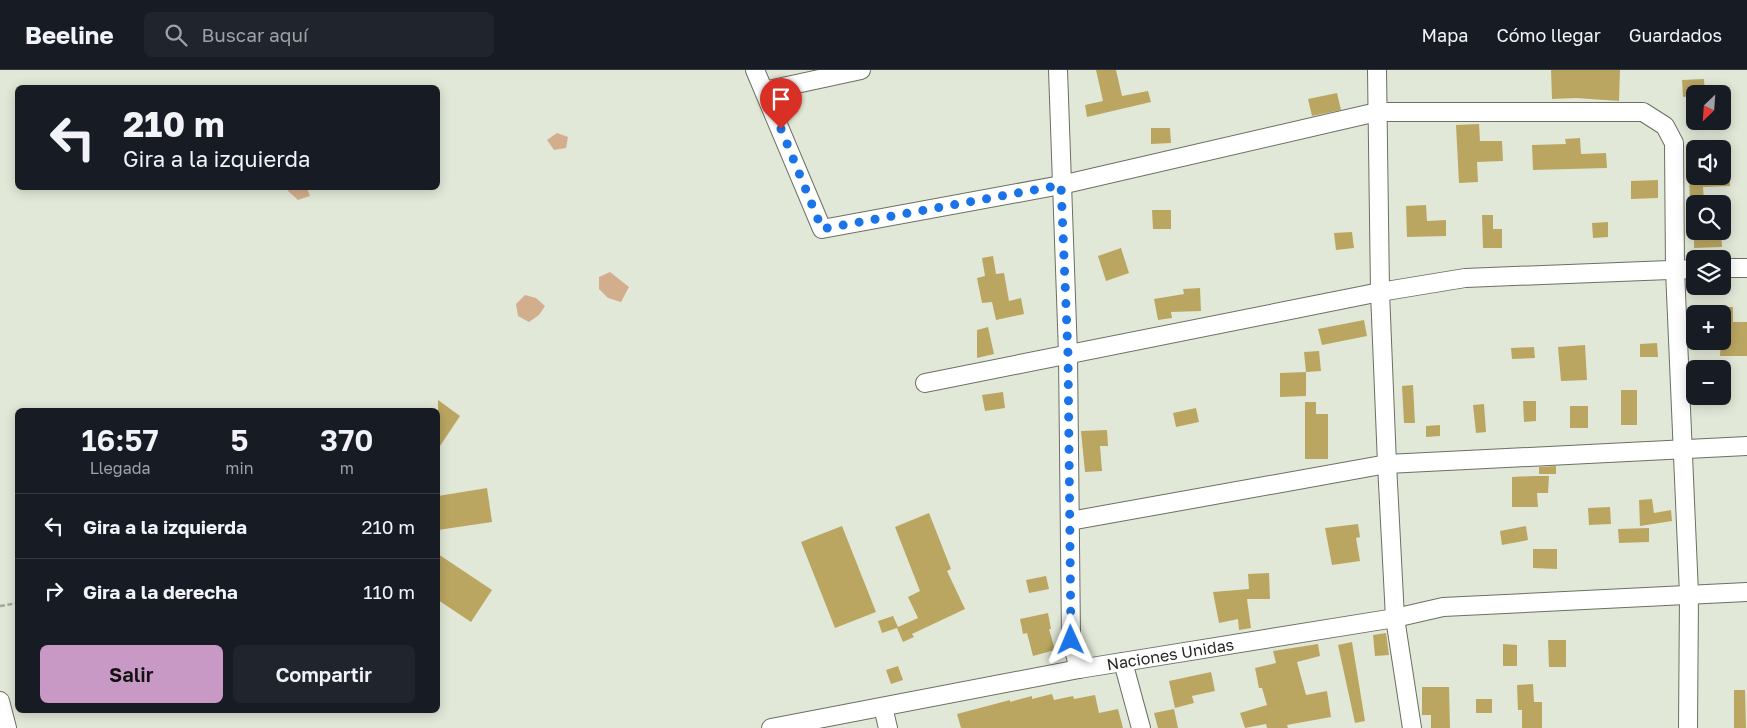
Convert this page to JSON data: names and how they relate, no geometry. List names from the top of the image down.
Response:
{
  "streets": {
    "street": ["Naciones Unidas"]
  },
  "north": "bottom left",
  "page": {
    "header": "Beeline",
    "search": "Buscar aquí",
    "nav": ["Mapa", "Cómo llegar", "Guardados"],
    "map_buttons": ["+", "−"],
    "turn": ["210 m", "Gira a la izquierda"],
    "eta": [
      "16:57",
      "Llegada",
      "5",
      "min",
      "370",
      "m"
    ],
    "list": [
      {
        "name": "Gira a la izquierda",
        "value": "210 m"
      },
      {
        "name": "Gira a la derecha",
        "value": "110 m"
      }
    ],
    "buttons": ["Salir", "Compartir"]
  }
}
